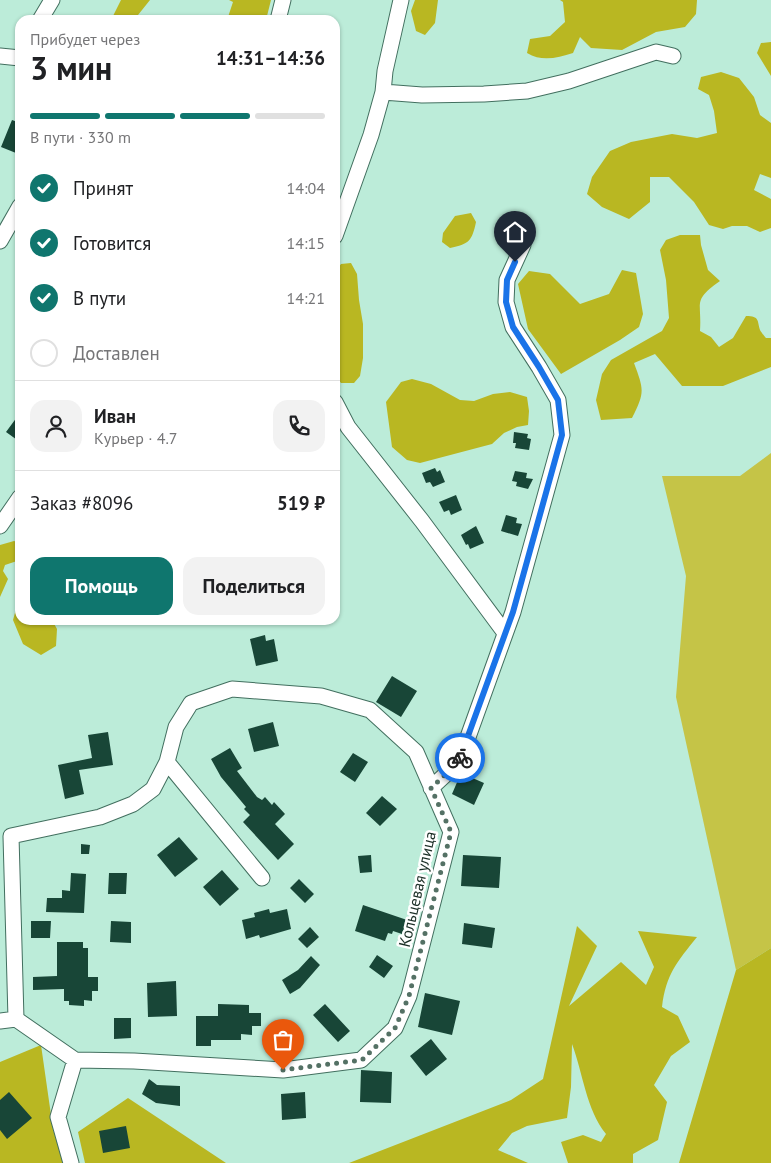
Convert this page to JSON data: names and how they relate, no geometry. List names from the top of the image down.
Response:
{
  "streets": {
    "street": ["Кольцевая улица"]
  },
  "page": {
    "heading": ["3 мин", "Прибудет через", "14:31–14:36"],
    "panel": [
      "Иван",
      "Курьер · 4.7",
      "Заказ #8096",
      "519 ₽"
    ],
    "bar": "В пути · 330 m",
    "list": [
      ["Принят", "14:04"],
      ["Готовится", "14:15"],
      ["В пути", "14:21"],
      "Доставлен"
    ],
    "buttons": ["Помощь", "Поделиться"]
  }
}
